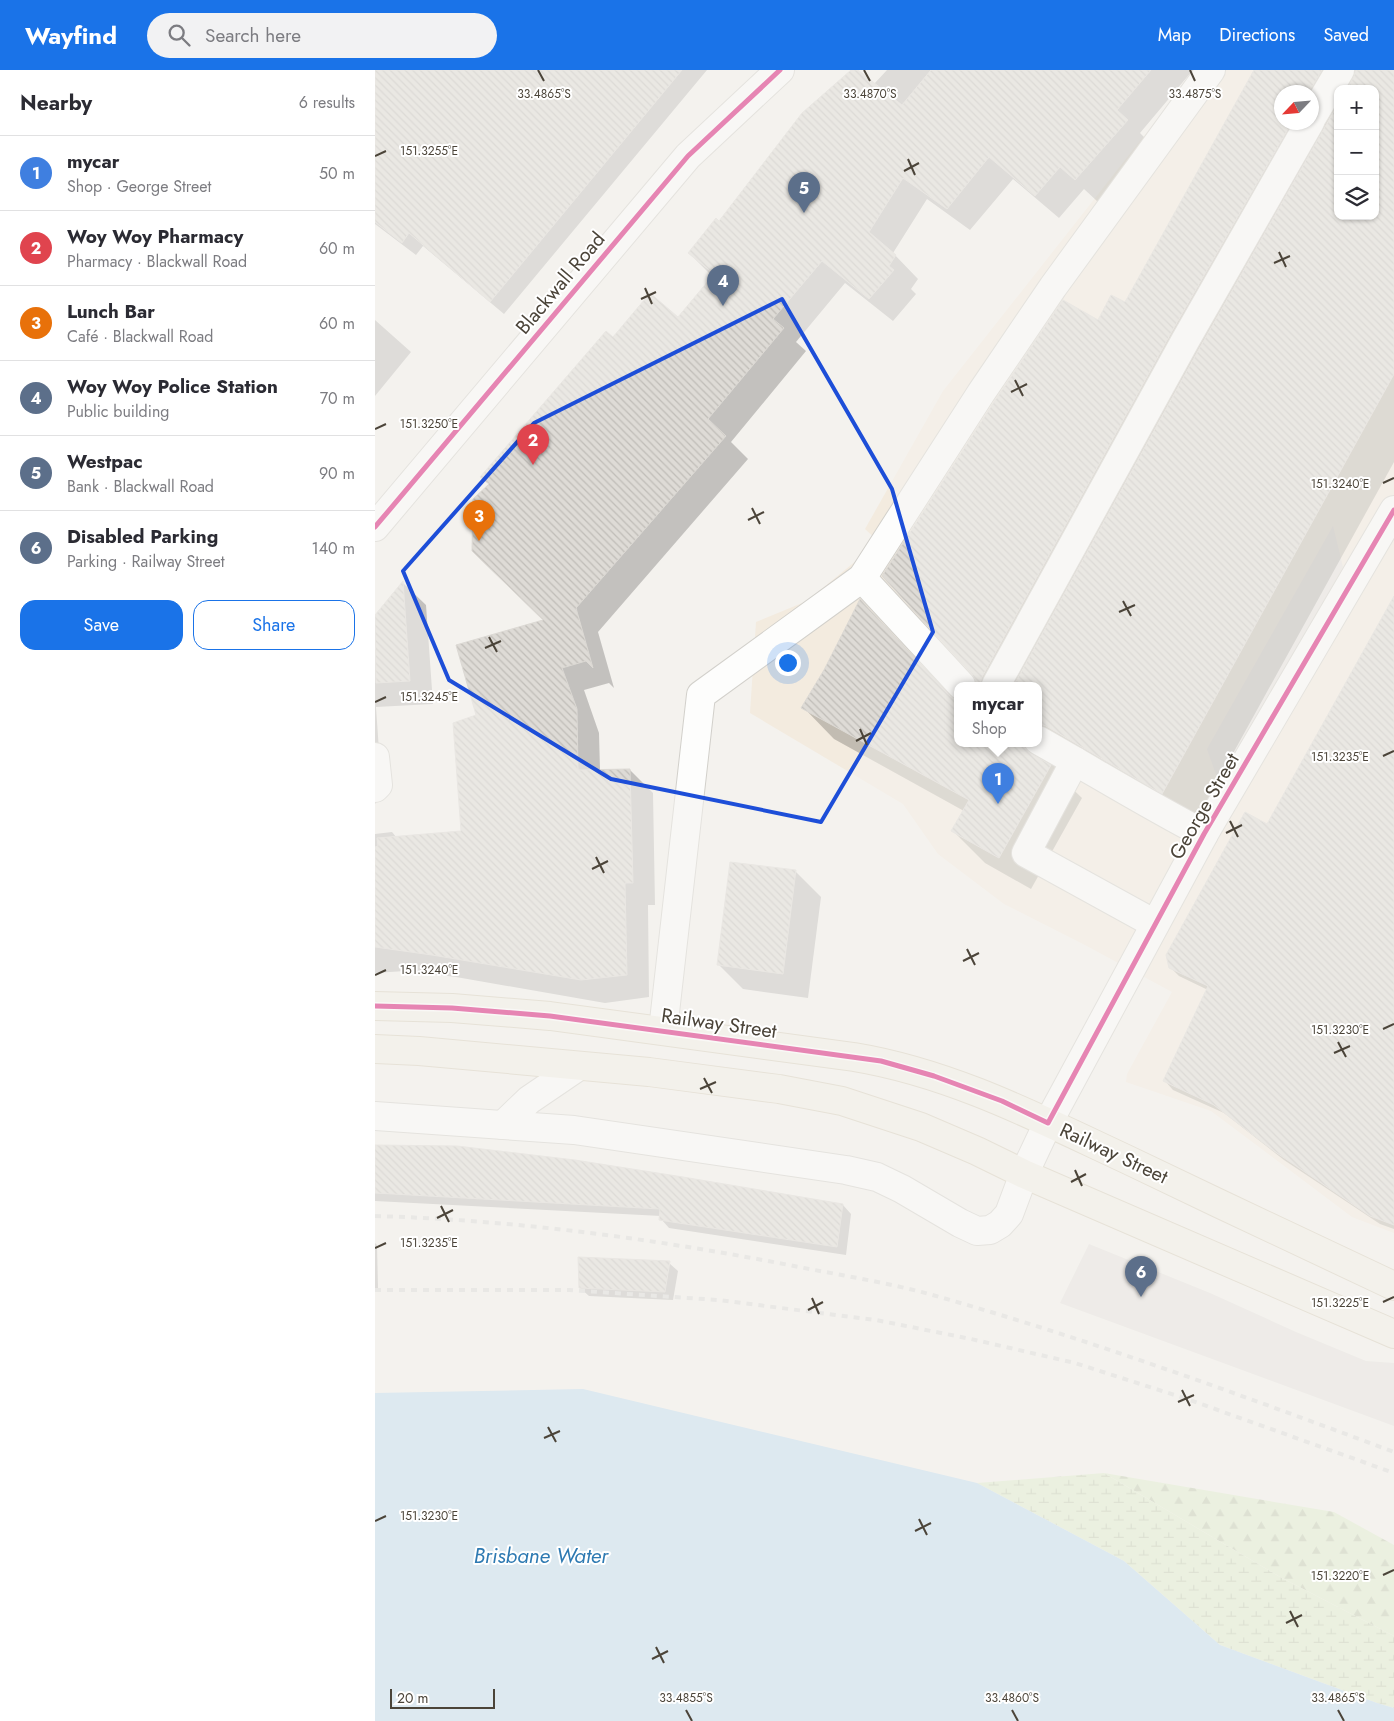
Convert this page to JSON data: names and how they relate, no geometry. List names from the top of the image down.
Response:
{
  "streets": {
    "main road": ["Railway Street"],
    "street": ["Blackwall Road", "George Street"]
  },
  "crossings": [
    ["George Street", "Railway Street"]
  ],
  "water": ["Brisbane Water"],
  "scale_bar": "20 m",
  "north": "bottom left",
  "page": {
    "header": "Wayfind",
    "search": "Search here",
    "nav": ["Map", "Directions", "Saved"],
    "heading": ["Nearby", "6 results"],
    "map_buttons": ["+", "−"],
    "list": [
      {
        "mark": "1",
        "name": "mycar",
        "note": "Shop · George Street",
        "value": "50 m"
      },
      {
        "mark": "2",
        "name": "Woy Woy Pharmacy",
        "note": "Pharmacy · Blackwall Road",
        "value": "60 m"
      },
      {
        "mark": "3",
        "name": "Lunch Bar",
        "note": "Café · Blackwall Road",
        "value": "60 m"
      },
      {
        "mark": "4",
        "name": "Woy Woy Police Station",
        "note": "Public building",
        "value": "70 m"
      },
      {
        "mark": "5",
        "name": "Westpac",
        "note": "Bank · Blackwall Road",
        "value": "90 m"
      },
      {
        "mark": "6",
        "name": "Disabled Parking",
        "note": "Parking · Railway Street",
        "value": "140 m"
      }
    ],
    "pins": [
      "5",
      "4",
      "2",
      "3",
      "1",
      "6"
    ],
    "buttons": ["Save", "Share"],
    "popup": ["mycar", "Shop"],
    "scale": "20 m"
  },
  "coordinates": [
    "33.4865°S",
    "33.4870°S",
    "33.4875°S",
    "151.3255°E",
    "151.3250°E",
    "151.3240°E",
    "151.3245°E",
    "151.3235°E",
    "151.3230°E",
    "151.3225°E",
    "151.3220°E",
    "33.4855°S",
    "33.4860°S"
  ]
}
